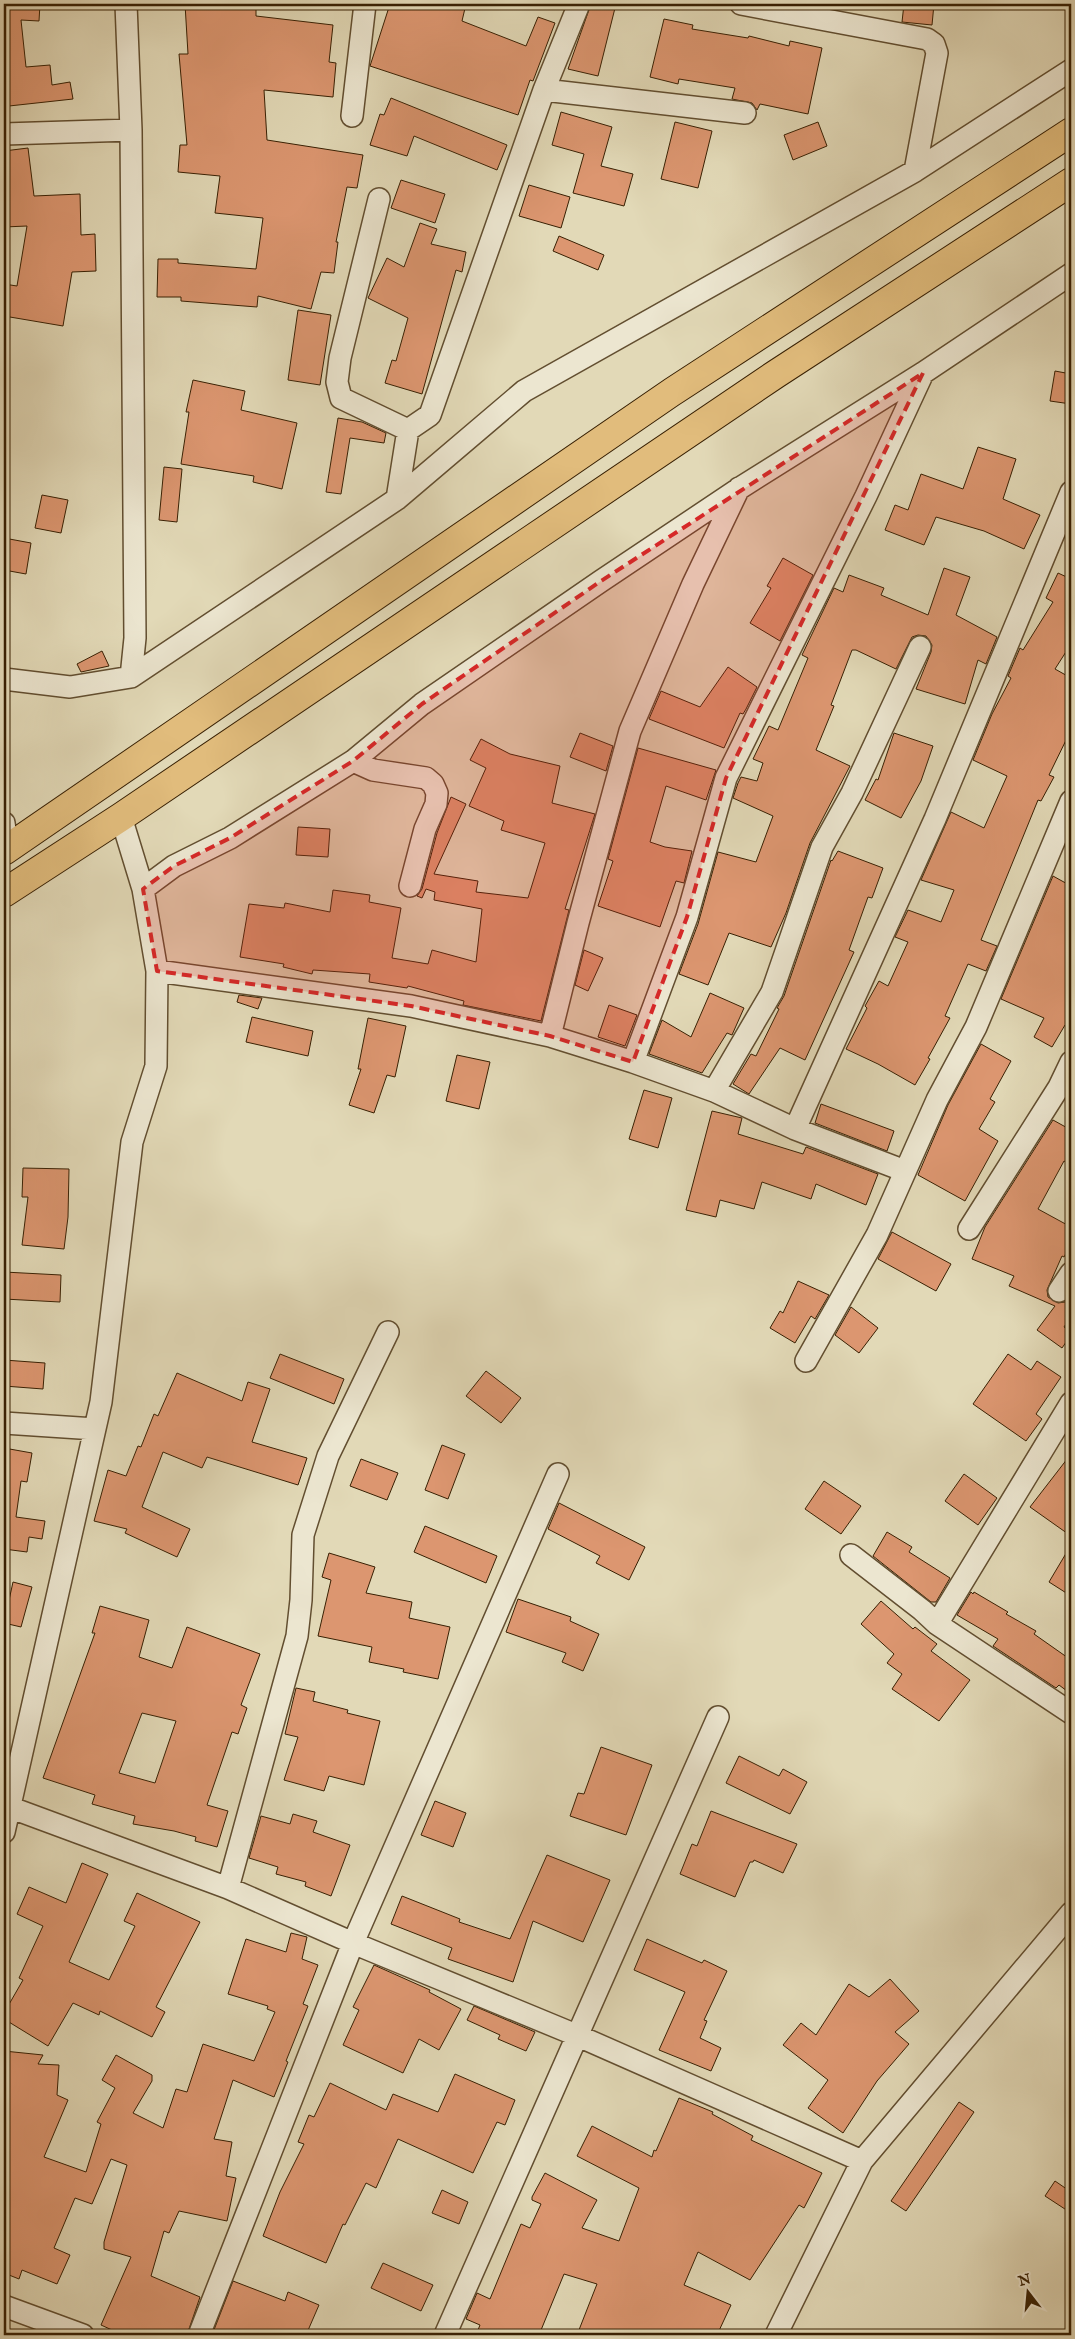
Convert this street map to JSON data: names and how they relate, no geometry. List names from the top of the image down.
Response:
{
  "north": "top"
}
